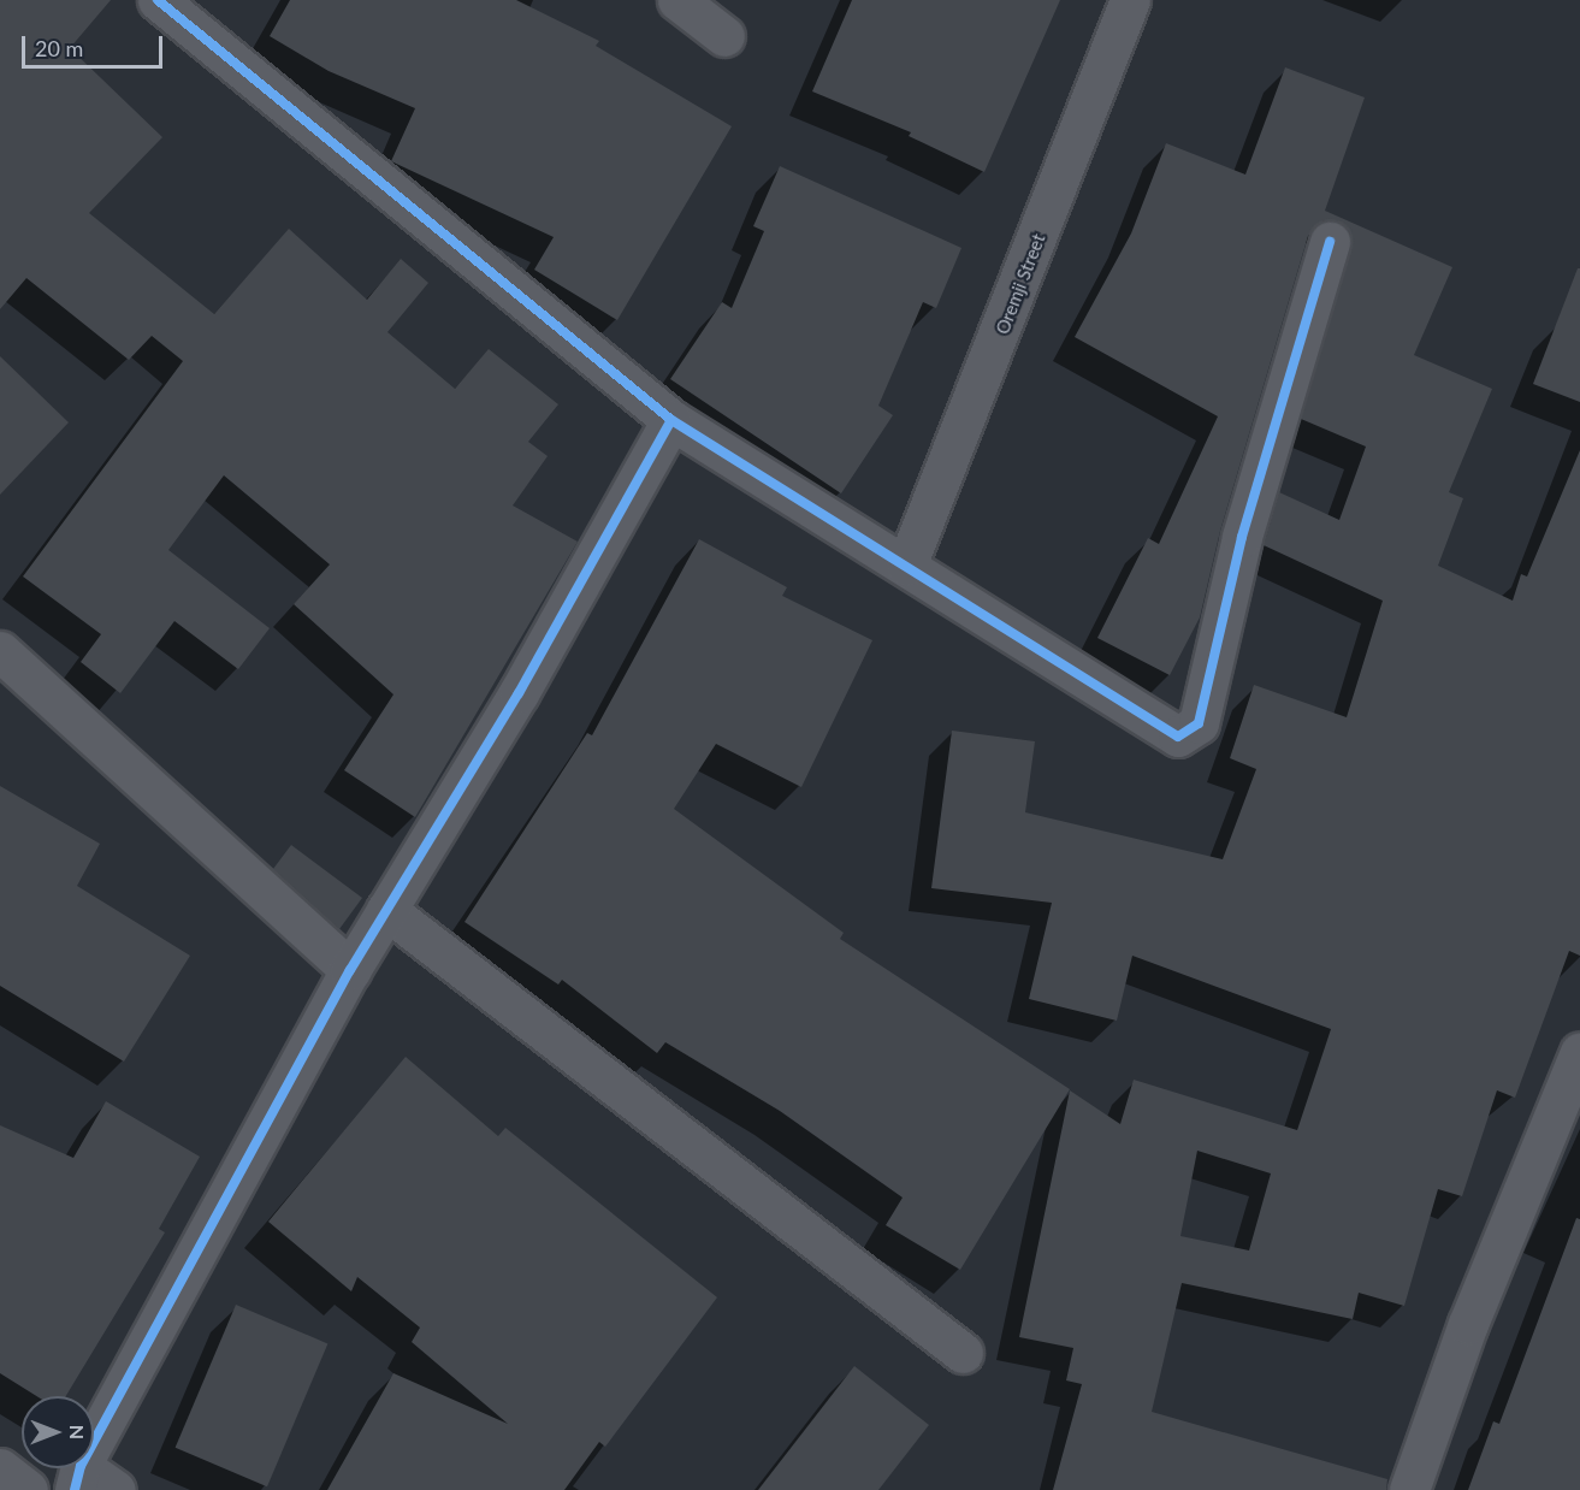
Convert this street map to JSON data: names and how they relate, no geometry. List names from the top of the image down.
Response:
{
  "streets": {
    "street": ["Oremji Street"]
  },
  "scale_bar": "20 m",
  "north": "right"
}
